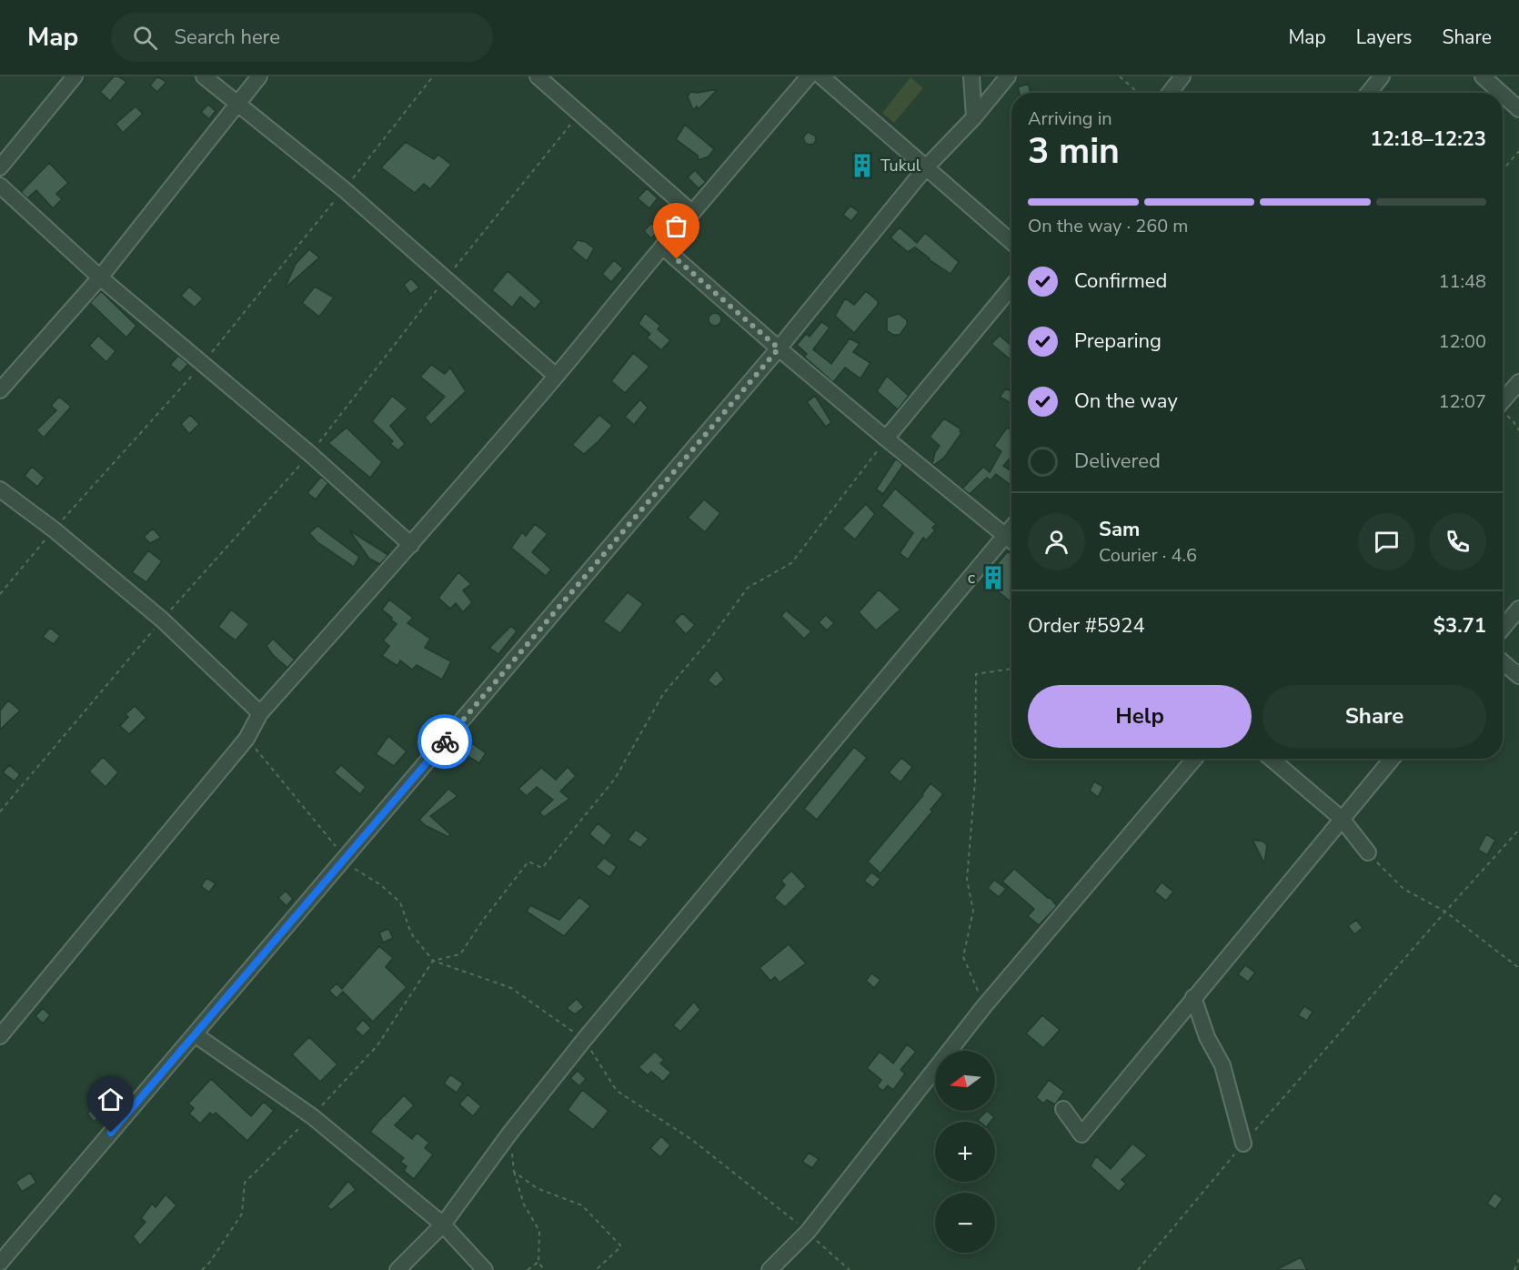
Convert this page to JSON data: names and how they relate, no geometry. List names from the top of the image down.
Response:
{
  "places": {
    "building": ["Tukul", "c"]
  },
  "north": "left",
  "page": {
    "header": "Map",
    "search": "Search here",
    "nav": ["Map", "Layers", "Share"],
    "heading": ["3 min", "Arriving in", "12:18–12:23"],
    "panel": [
      "Sam",
      "Courier · 4.6",
      "Order #5924",
      "$3.71"
    ],
    "bar": "On the way · 260 m",
    "list": [
      ["Confirmed", "11:48"],
      ["Preparing", "12:00"],
      ["On the way", "12:07"],
      "Delivered"
    ],
    "buttons": ["Help", "Share"],
    "map_buttons": ["+", "−"]
  }
}
